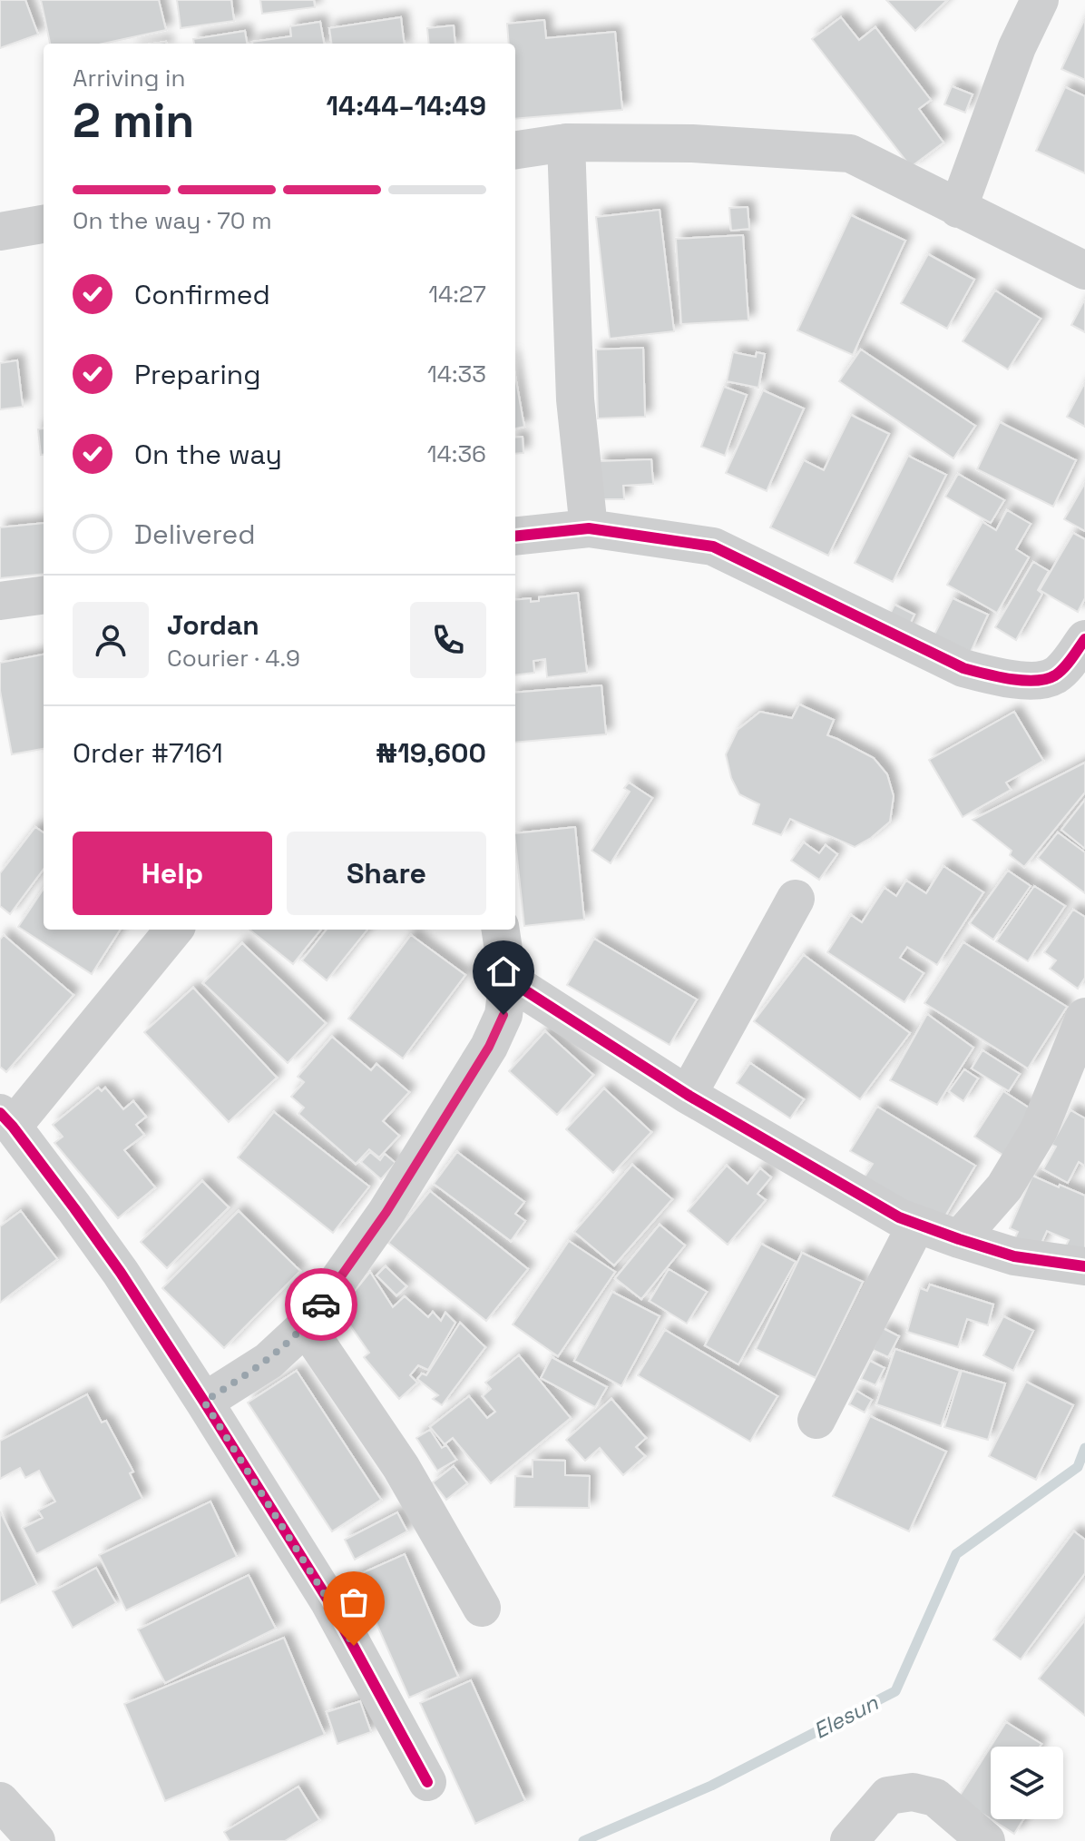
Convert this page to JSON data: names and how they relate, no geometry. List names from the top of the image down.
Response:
{
  "water": ["Elesun"],
  "page": {
    "heading": ["2 min", "Arriving in", "14:44–14:49"],
    "panel": [
      "Jordan",
      "Courier · 4.9",
      "Order #7161",
      "₦19,600"
    ],
    "bar": "On the way · 70 m",
    "list": [
      ["Confirmed", "14:27"],
      ["Preparing", "14:33"],
      ["On the way", "14:36"],
      "Delivered"
    ],
    "buttons": ["Help", "Share"]
  }
}
